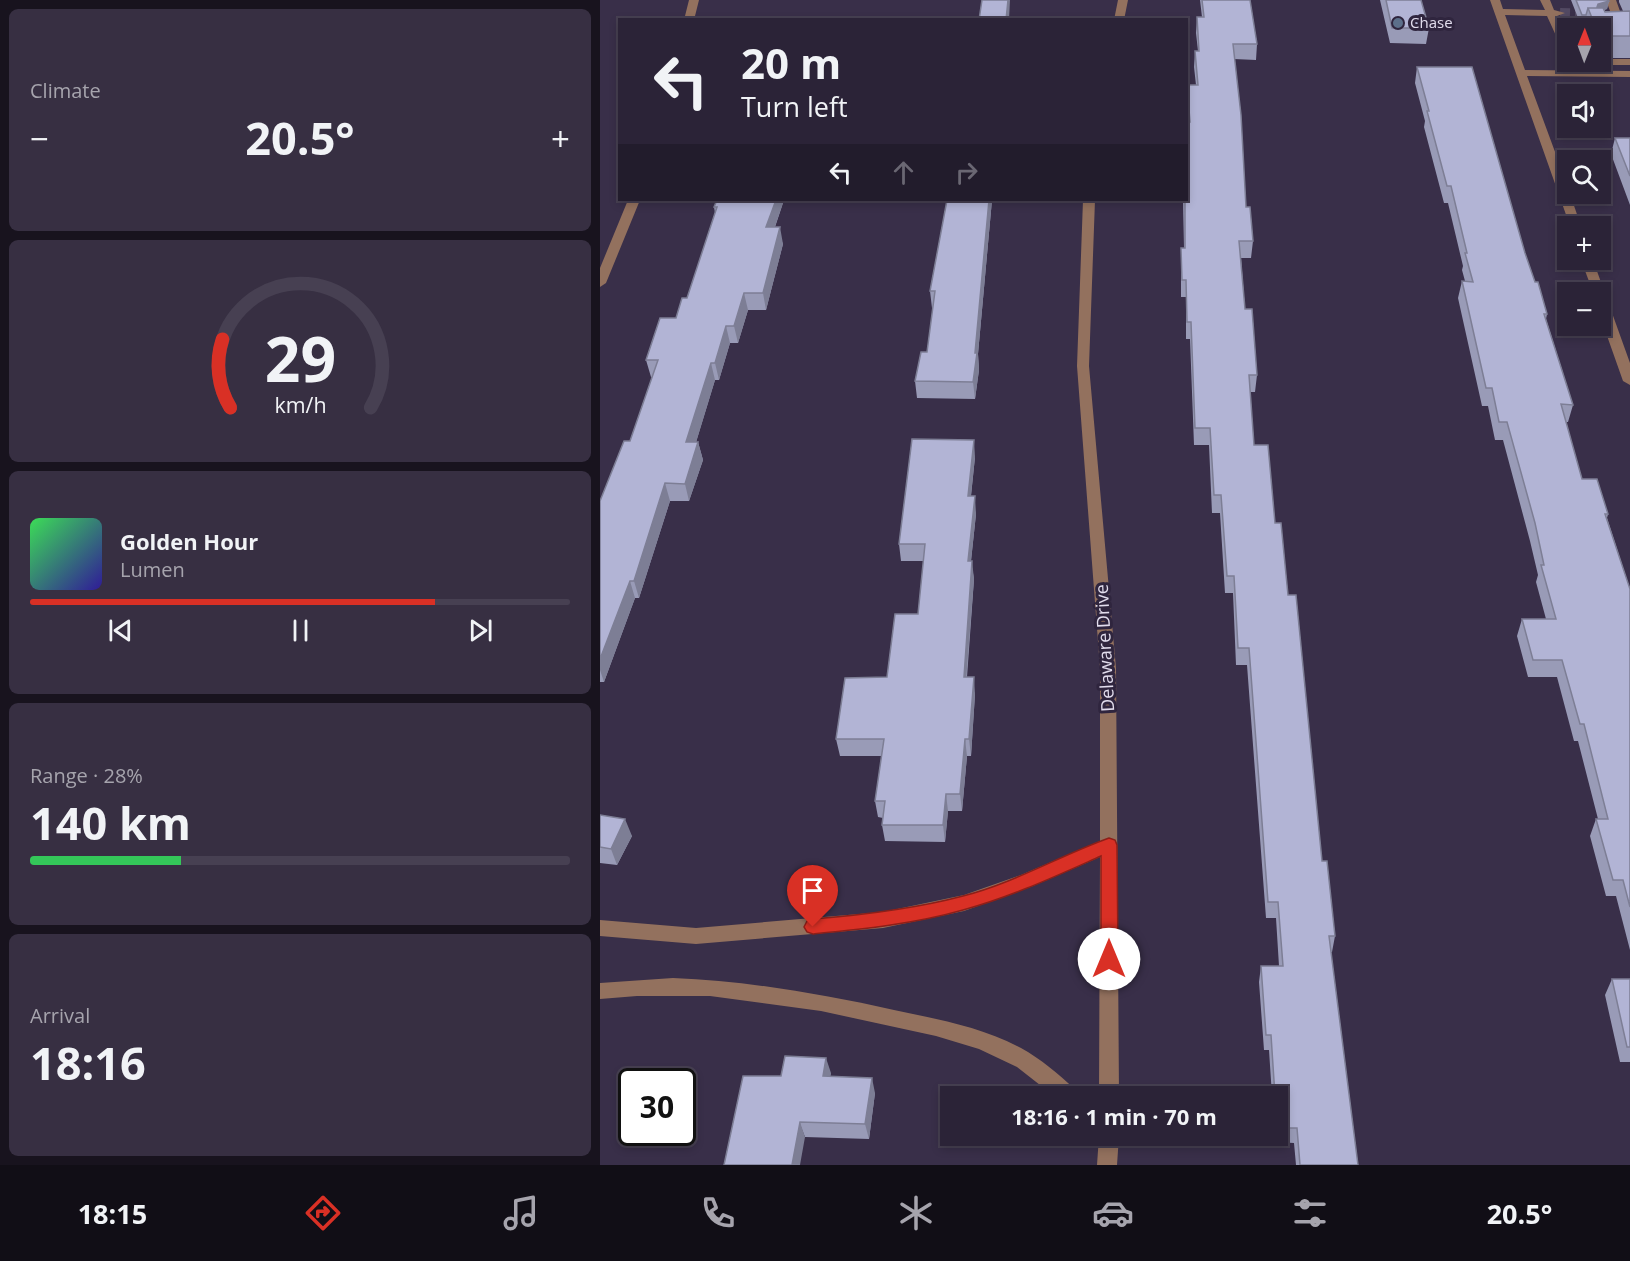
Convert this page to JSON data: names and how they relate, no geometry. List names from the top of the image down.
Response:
{
  "streets": {
    "street": ["Delaware Drive"]
  },
  "places": ["Chase"],
  "north": "top",
  "page": {
    "tile": [
      "Climate",
      ["Range · 28%", "140 km"],
      ["Arrival", "18:16"]
    ],
    "map_buttons": ["+", "−"],
    "turn": ["20 m", "Turn left"],
    "heat": ["−", "20.5°", "+"],
    "song": ["Golden Hour", "Lumen"],
    "limit": "30",
    "trip": "18:16 · 1 min · 70 m",
    "tabs": ["18:15", "20.5°"],
    "gauge": ["29", "km/h"]
  }
}
